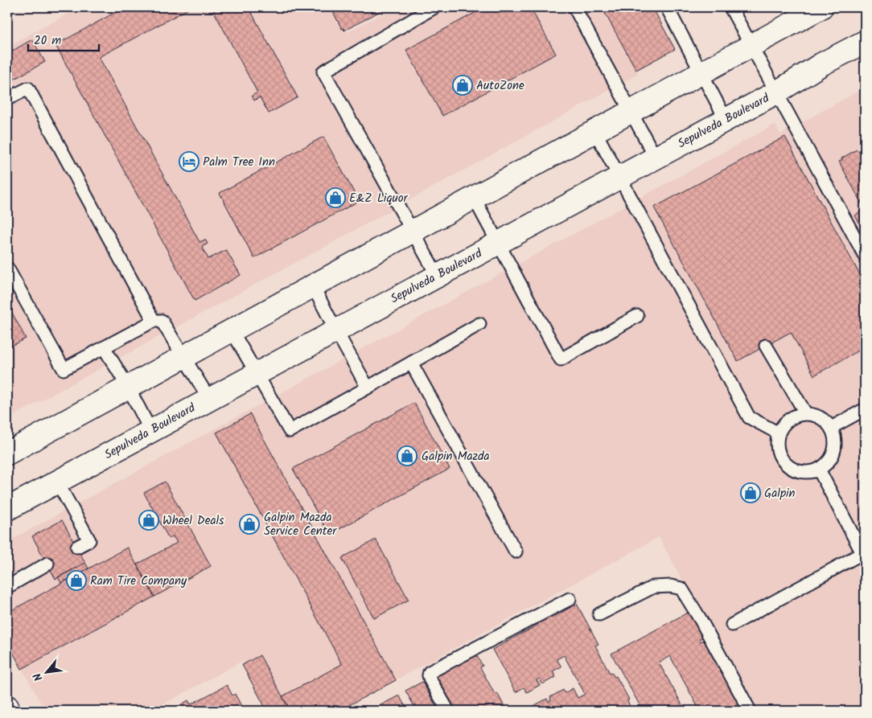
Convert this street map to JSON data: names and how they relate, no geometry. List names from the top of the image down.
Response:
{
  "streets": {
    "main road": ["Sepulveda Boulevard"]
  },
  "places": {
    "shop": [
      "AutoZone",
      "E&Z Liquor",
      "Galpin Mazda",
      "Galpin",
      "Wheel Deals",
      "Galpin Mazda Service Center",
      "Ram Tire Company"
    ],
    "hotel": ["Palm Tree Inn"]
  },
  "scale_bar": "20 m",
  "north": "bottom left"
}
